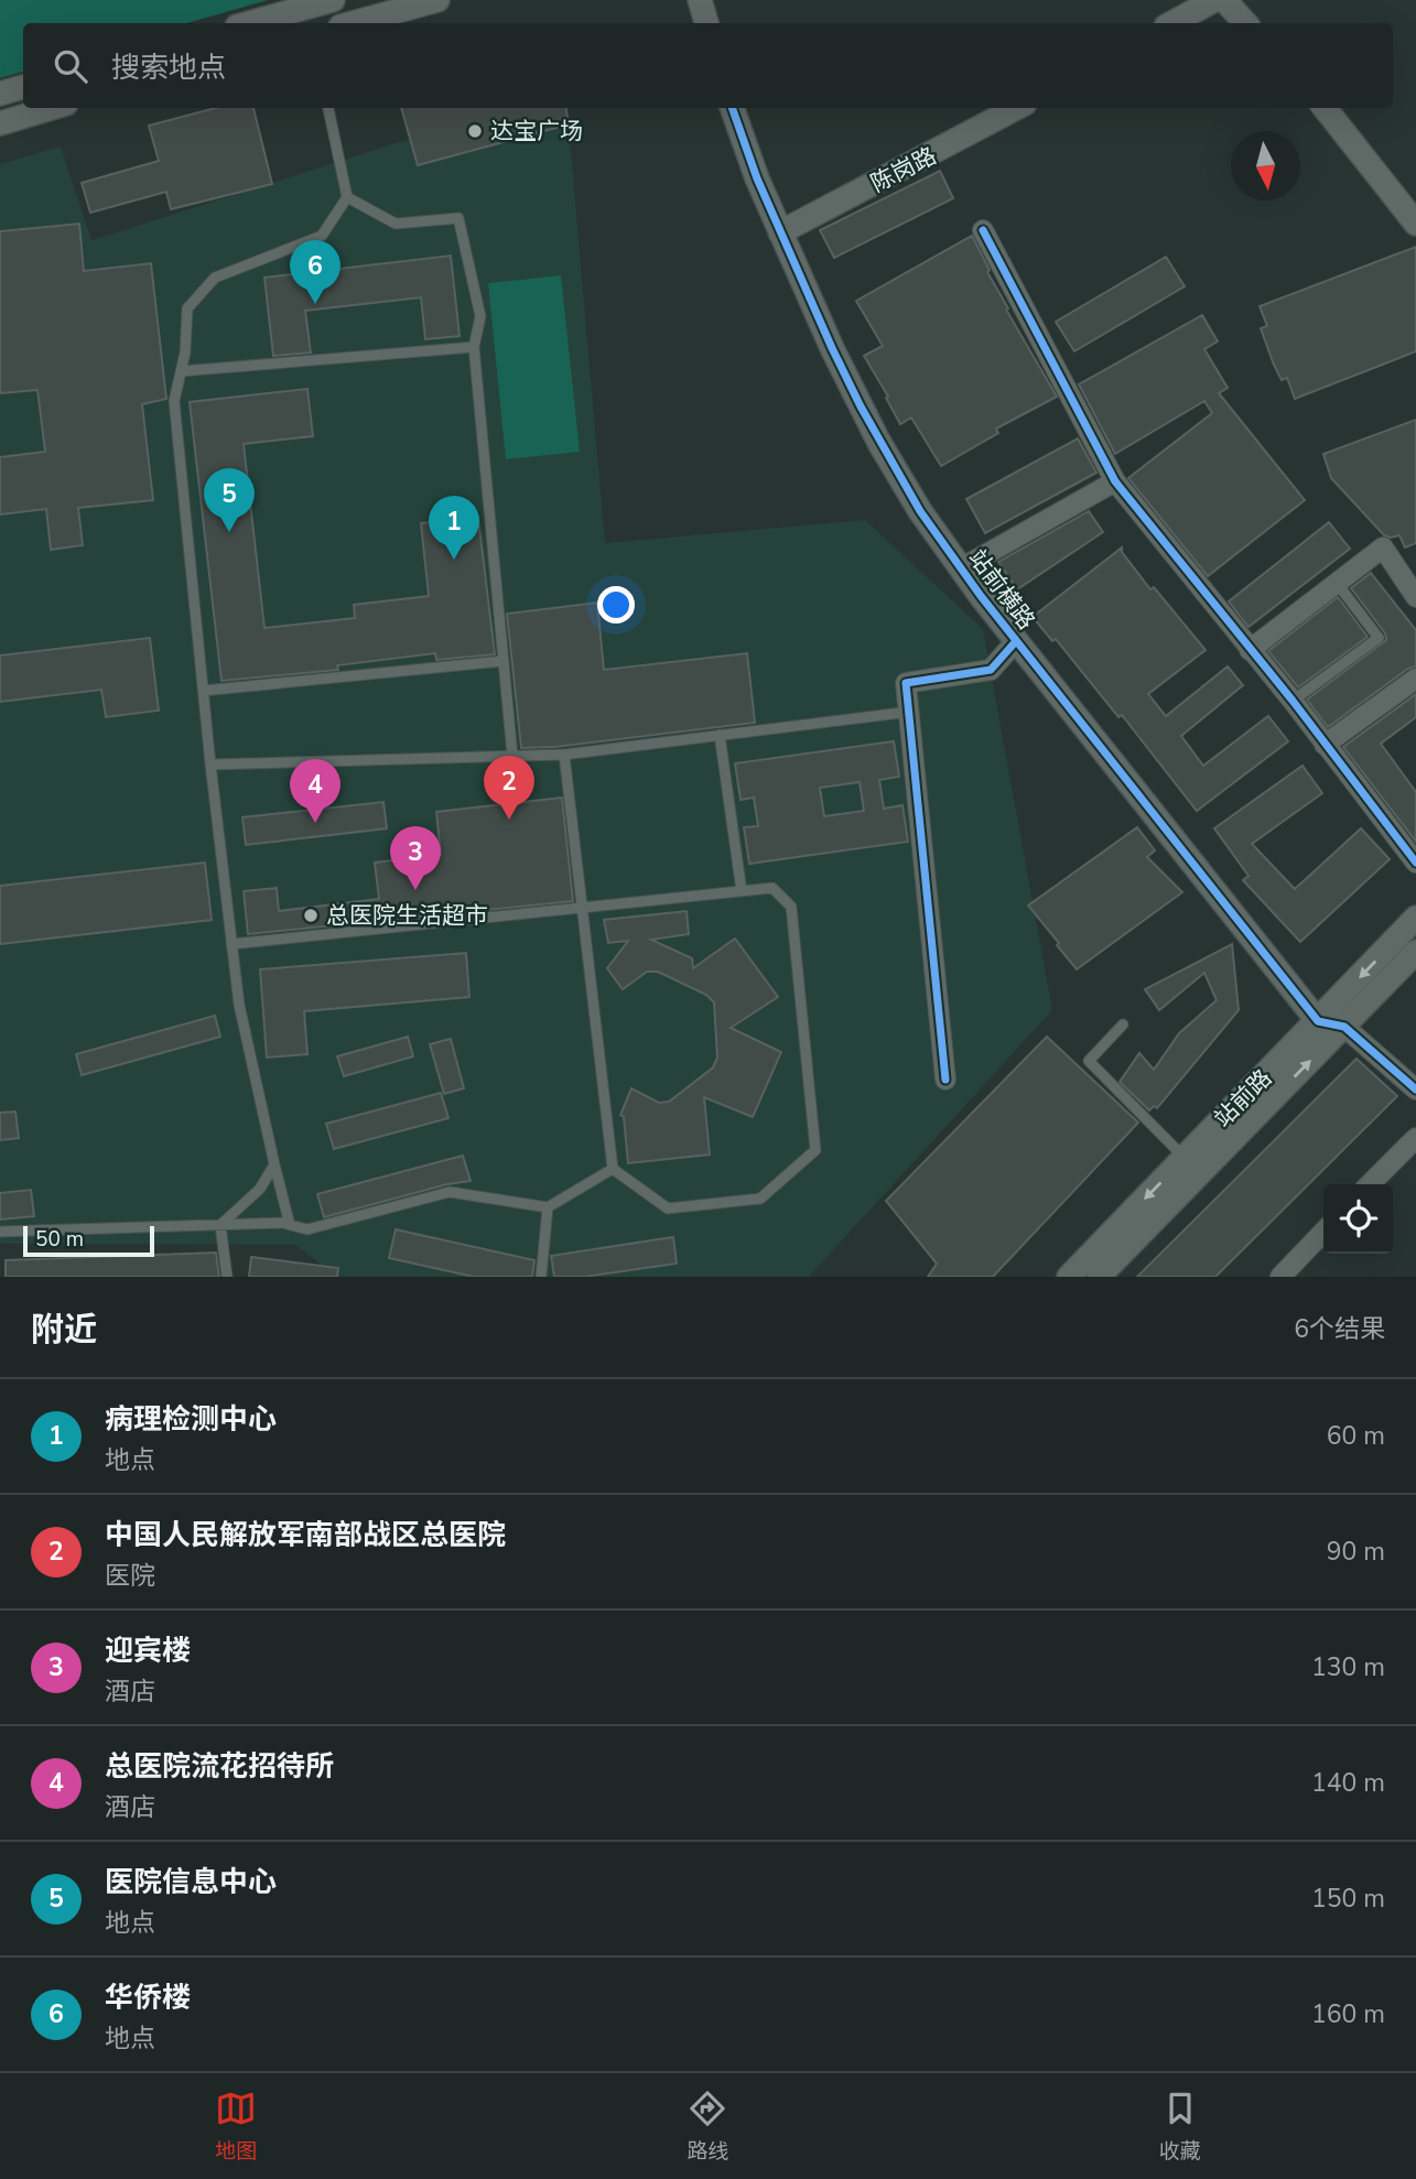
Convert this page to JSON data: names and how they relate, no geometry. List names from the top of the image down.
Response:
{
  "streets": {
    "street": ["陈岗路", "站前横路", "站前路"]
  },
  "crossings": [
    ["陈岗路", "站前横路"],
    ["站前横路", "站前路"]
  ],
  "places": ["达宝广场", "总医院生活超市"],
  "scale_bar": "50 m",
  "north": "bottom",
  "page": {
    "search": "搜索地点",
    "pins": [
      "6",
      "5",
      "1",
      "2",
      "4",
      "3"
    ],
    "scale": "50 m",
    "heading": ["附近", "6个结果"],
    "list": [
      {
        "mark": "1",
        "name": "病理检测中心",
        "note": "地点",
        "value": "60 m"
      },
      {
        "mark": "2",
        "name": "中国人民解放军南部战区总医院",
        "note": "医院",
        "value": "90 m"
      },
      {
        "mark": "3",
        "name": "迎宾楼",
        "note": "酒店",
        "value": "130 m"
      },
      {
        "mark": "4",
        "name": "总医院流花招待所",
        "note": "酒店",
        "value": "140 m"
      },
      {
        "mark": "5",
        "name": "医院信息中心",
        "note": "地点",
        "value": "150 m"
      },
      {
        "mark": "6",
        "name": "华侨楼",
        "note": "地点",
        "value": "160 m"
      }
    ],
    "nav": ["地图", "路线", "收藏"]
  }
}
